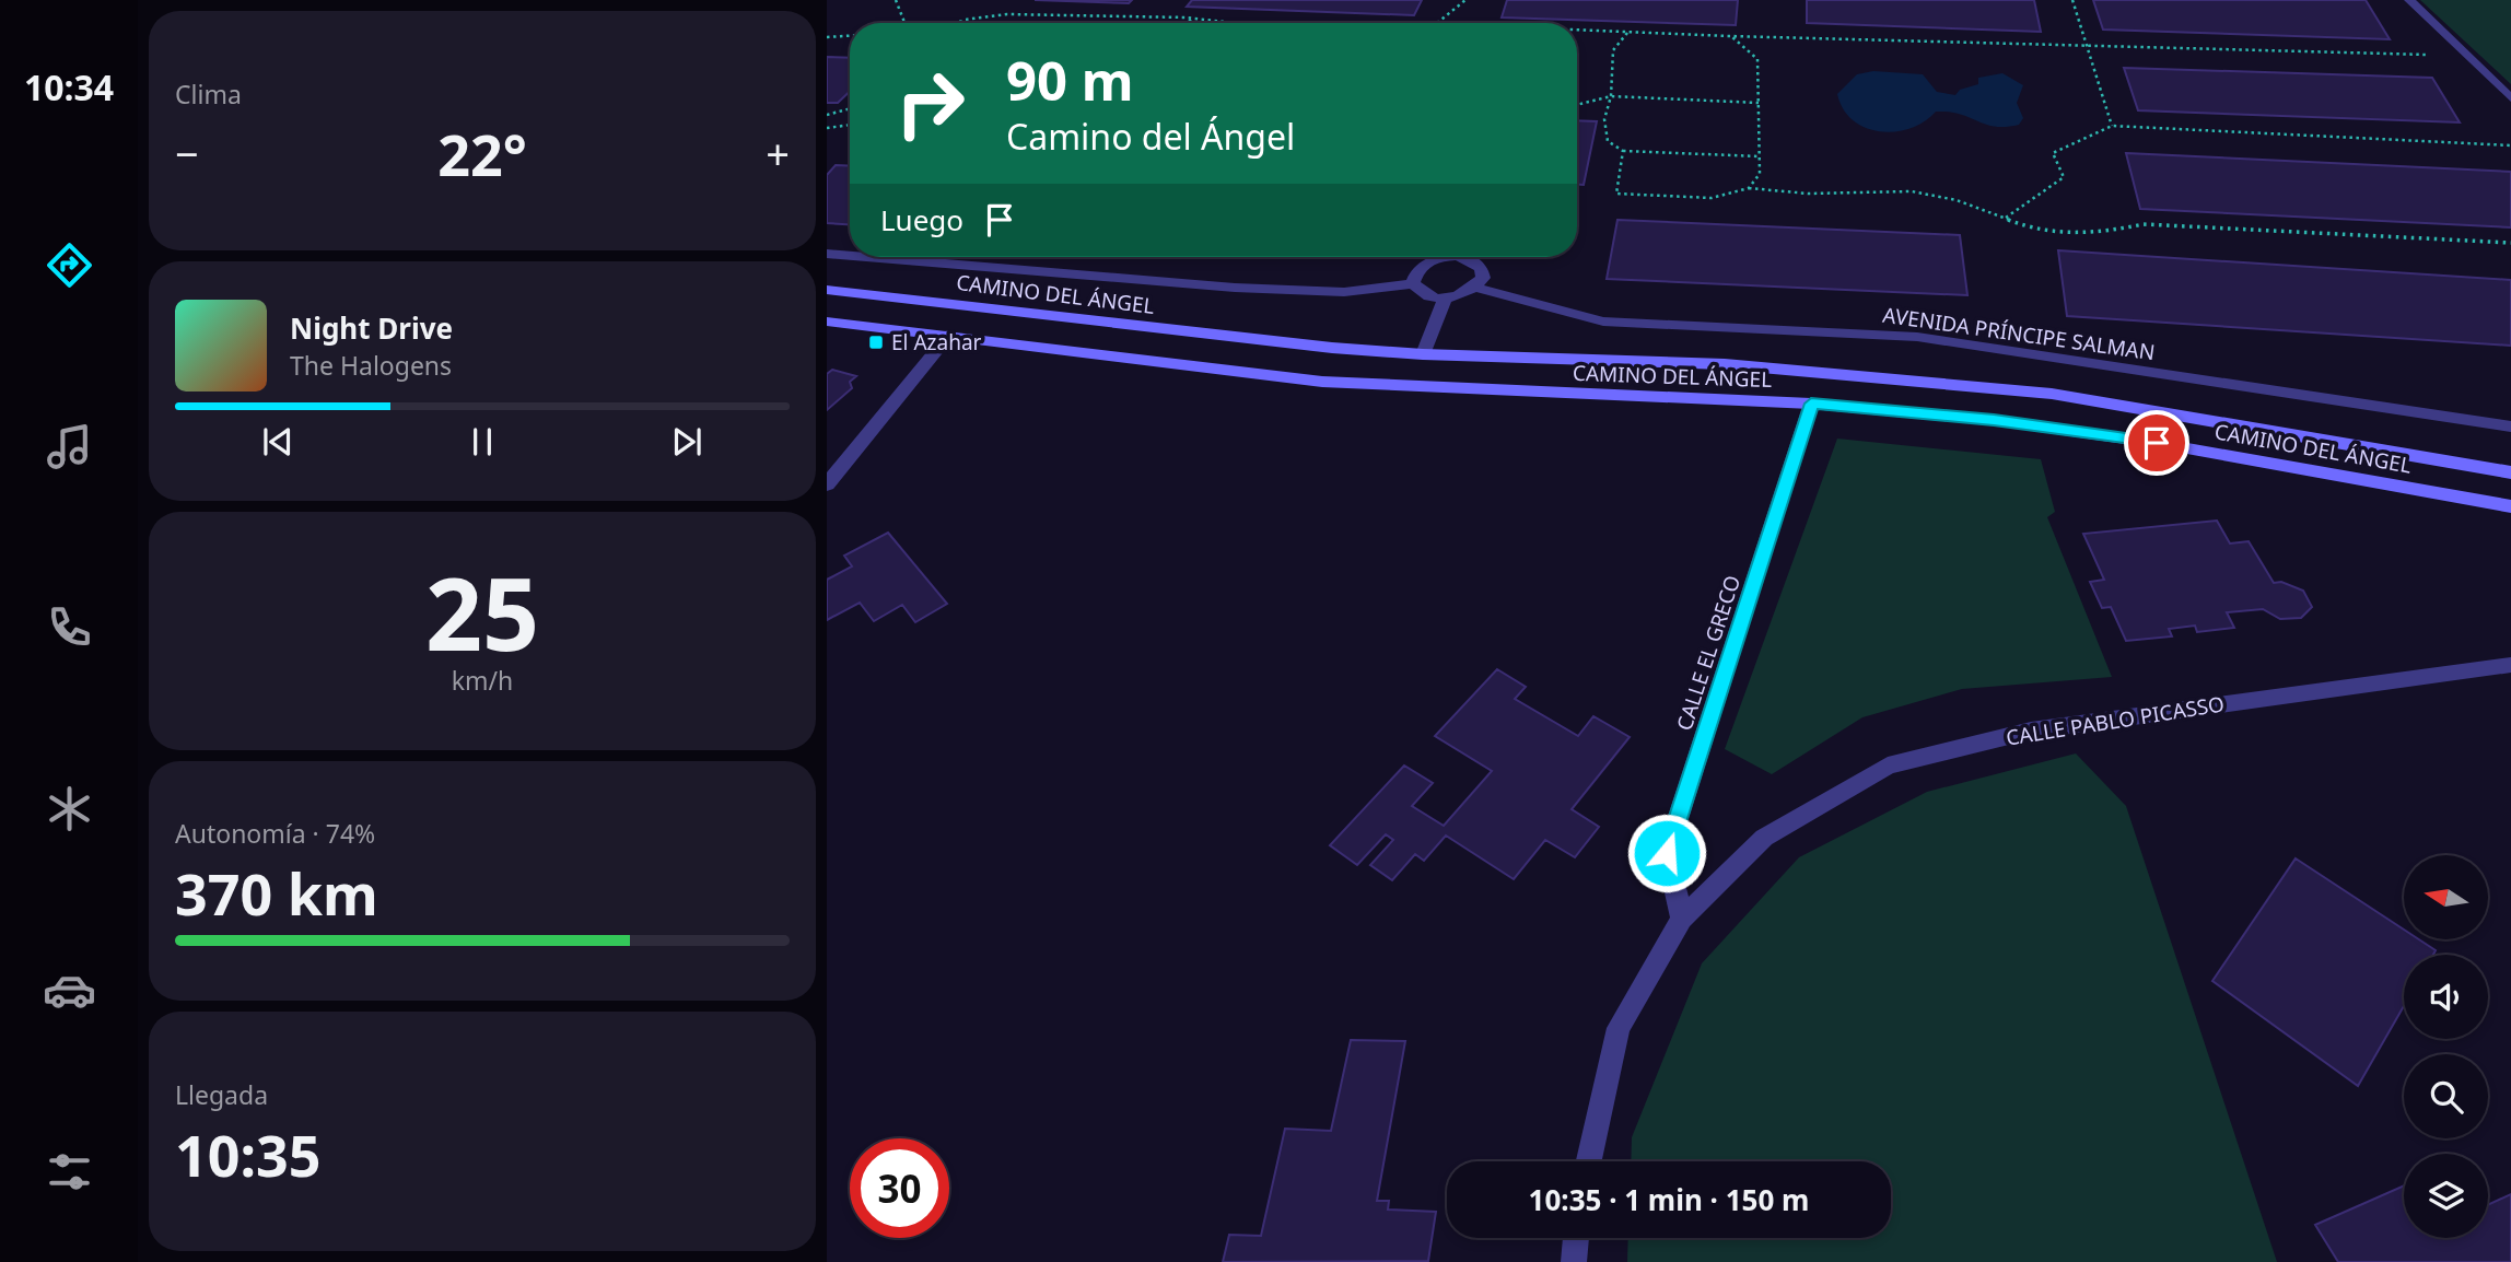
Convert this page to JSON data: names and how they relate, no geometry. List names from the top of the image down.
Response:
{
  "streets": {
    "street": [
      "CAMINO DEL ÁNGEL",
      "AVENIDA PRÍNCIPE SALMAN",
      "CALLE EL GRECO",
      "CALLE PABLO PICASSO"
    ]
  },
  "crossings": [
    ["CAMINO DEL ÁNGEL", "CALLE EL GRECO"],
    ["CALLE EL GRECO", "CALLE PABLO PICASSO"]
  ],
  "places": {
    "transit": ["El Azahar"]
  },
  "north": "left",
  "page": {
    "tabs": "10:34",
    "tile": [
      "Clima",
      ["25", "km/h"],
      ["Autonomía · 74%", "370 km"],
      ["Llegada", "10:35"]
    ],
    "turn": ["90 m", "Camino del Ángel"],
    "heat": ["−", "22°", "+"],
    "then": "Luego",
    "song": ["Night Drive", "The Halogens"],
    "limit": "30",
    "trip": "10:35 · 1 min · 150 m"
  }
}
